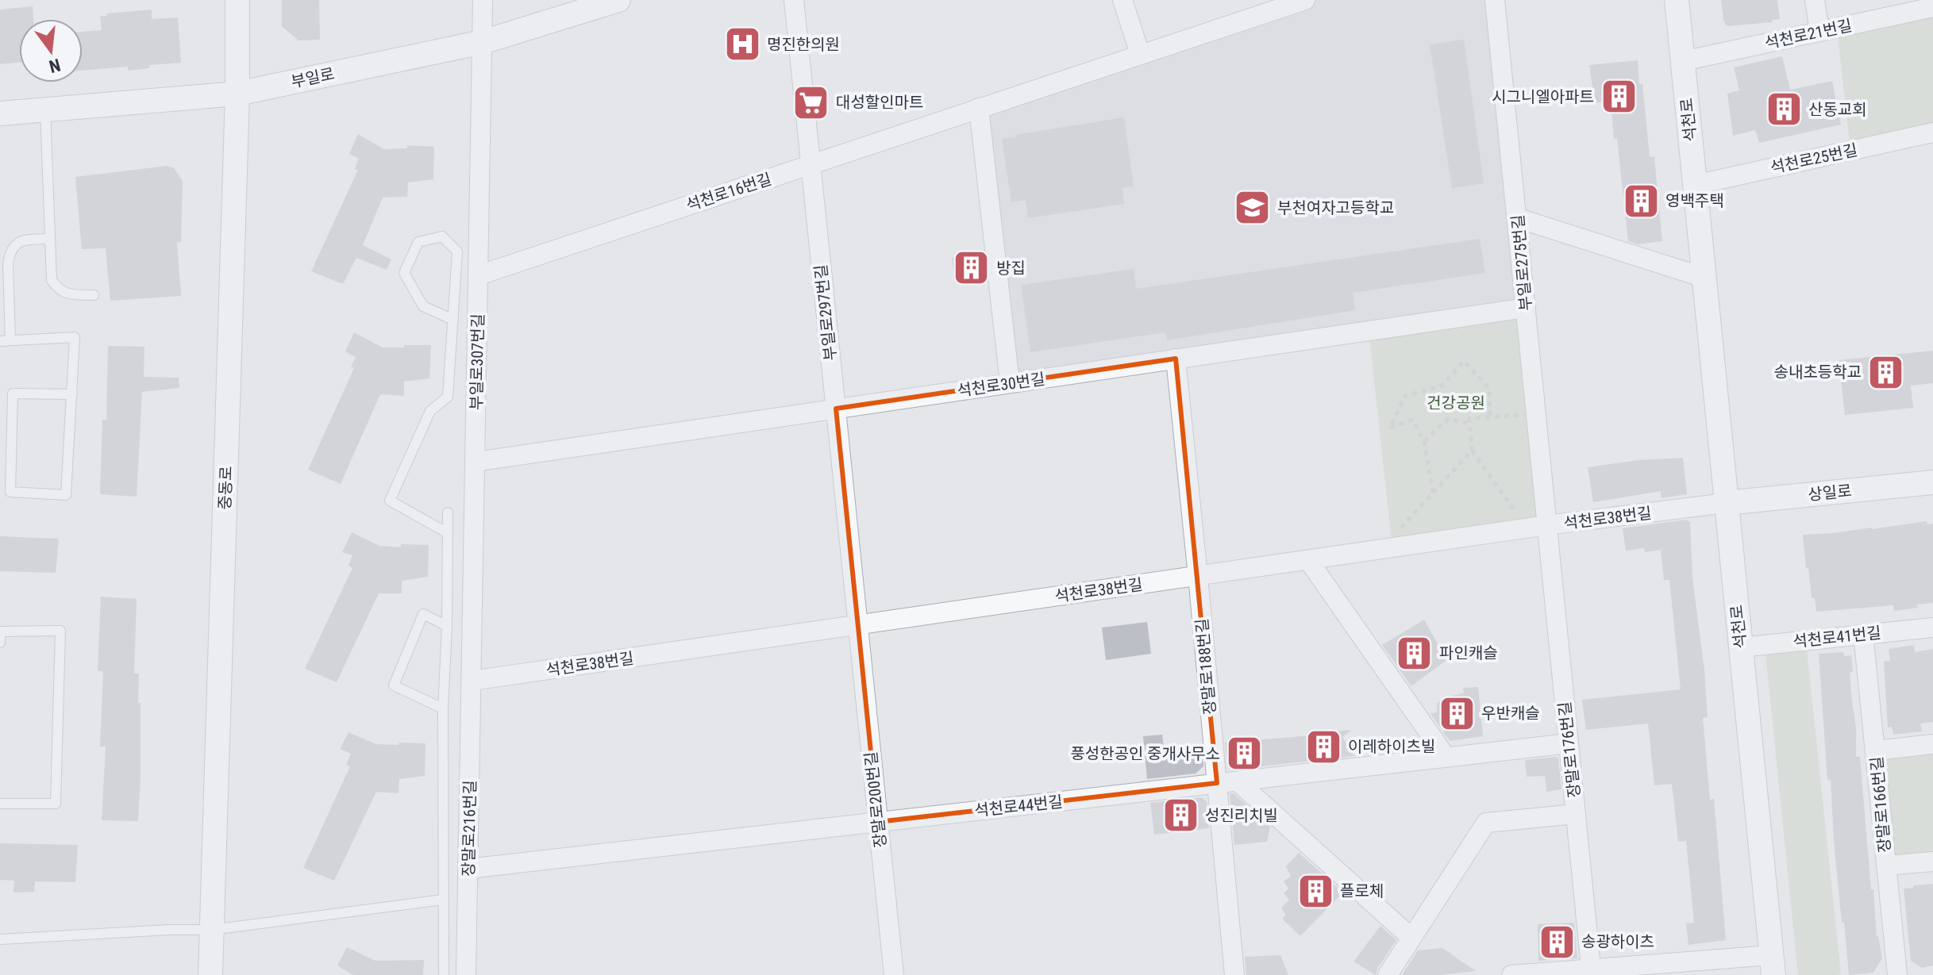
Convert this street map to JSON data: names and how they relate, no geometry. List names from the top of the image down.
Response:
{
  "streets": {
    "street": [
      "석천로21번길",
      "부일로",
      "석천로",
      "석천로25번길",
      "석천로16번길",
      "부일로275번길",
      "부일로297번길",
      "부일로307번길",
      "석천로30번길",
      "중동로",
      "상일로",
      "석천로38번길",
      "석천로41번길",
      "장말로188번길",
      "장말로176번길",
      "장말로200번길",
      "장말로166번길",
      "석천로44번길",
      "장말로216번길"
    ]
  },
  "crossings": [
    ["석천로21번길", "석천로"],
    ["부일로", "부일로307번길"],
    ["부일로", "중동로"],
    ["석천로", "석천로25번길"],
    ["석천로", "상일로"],
    ["석천로", "석천로38번길"],
    ["석천로", "석천로41번길"],
    ["석천로16번길", "부일로297번길"],
    ["석천로16번길", "부일로307번길"],
    ["부일로275번길", "석천로30번길"],
    ["부일로275번길", "석천로38번길"],
    ["부일로275번길", "장말로176번길"],
    ["부일로297번길", "석천로30번길"],
    ["부일로297번길", "석천로38번길"],
    ["부일로297번길", "장말로200번길"],
    ["부일로307번길", "석천로30번길"],
    ["부일로307번길", "석천로38번길"],
    ["부일로307번길", "장말로216번길"],
    ["석천로30번길", "장말로188번길"],
    ["상일로", "석천로38번길"],
    ["석천로38번길", "장말로188번길"],
    ["석천로38번길", "장말로176번길"],
    ["석천로38번길", "장말로200번길"],
    ["석천로38번길", "장말로216번길"],
    ["석천로41번길", "장말로166번길"],
    ["장말로188번길", "석천로44번길"],
    ["장말로176번길", "석천로44번길"],
    ["장말로200번길", "석천로44번길"],
    ["석천로44번길", "장말로216번길"]
  ],
  "parks": ["건강공원"],
  "places": {
    "hospital": ["명진한의원"],
    "building": [
      "시그니엘아파트",
      "산동교회",
      "영백주택",
      "방집",
      "송내초등학교",
      "파인캐슬",
      "우반캐슬",
      "이레하이츠빌",
      "풍성한공인 중개사무소",
      "성진리치빌",
      "플로체",
      "송광하이츠"
    ],
    "supermarket": ["대성할인마트"],
    "school or university": ["부천여자고등학교"]
  },
  "north": "bottom"
}
